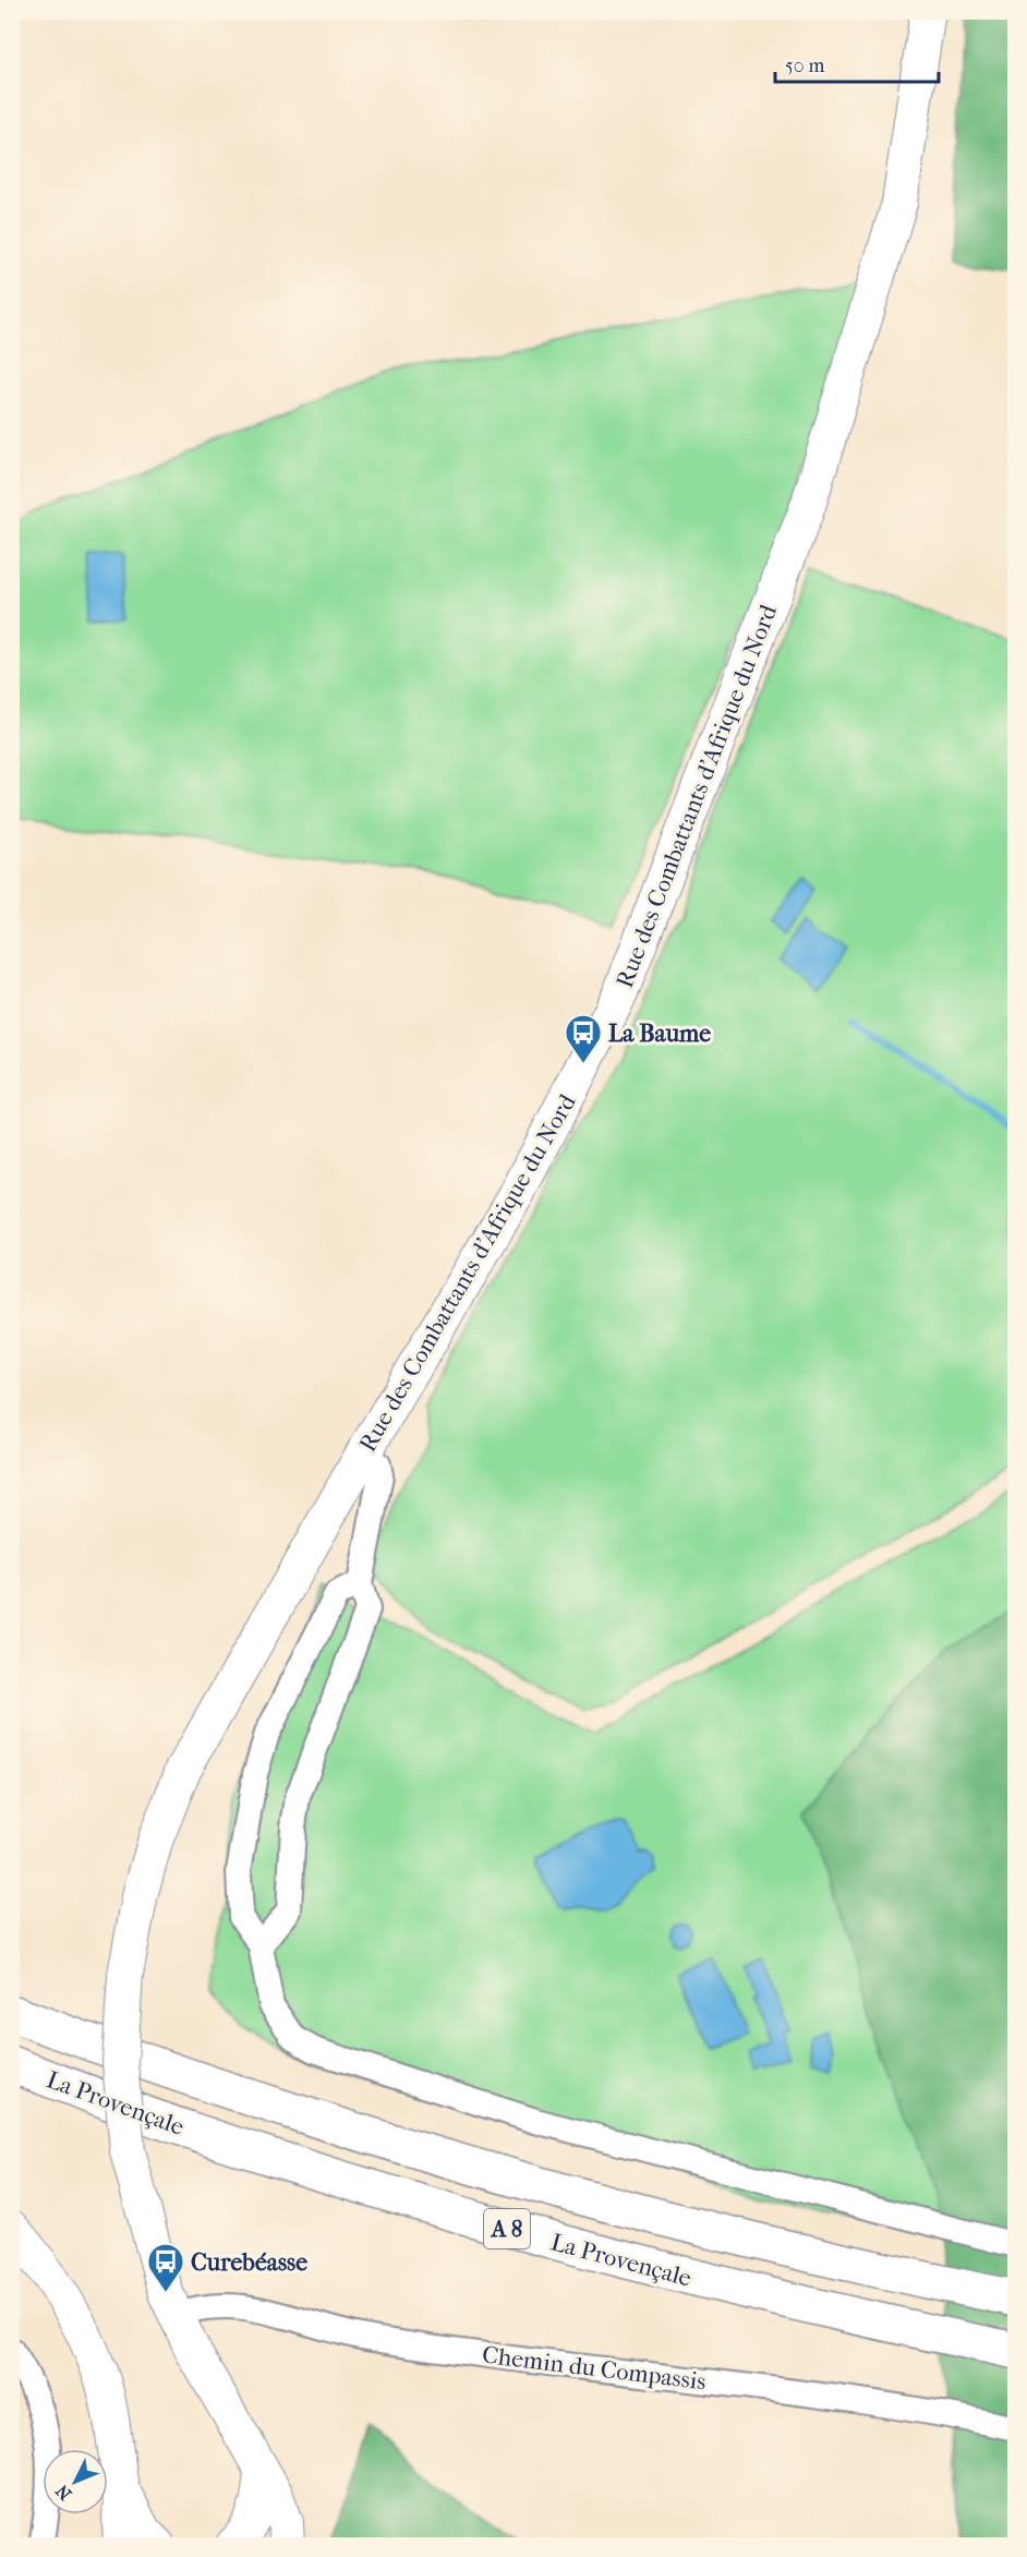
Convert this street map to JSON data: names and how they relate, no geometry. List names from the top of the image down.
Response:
{
  "streets": {
    "highway": ["La Provençale", "A 8"],
    "main road": ["Rue des Combattants d'Afrique du Nord"],
    "street": ["Chemin du Compassis"]
  },
  "crossings": [
    ["Rue des Combattants d'Afrique du Nord", "Chemin du Compassis"]
  ],
  "places": {
    "bus stop": ["La Baume", "Curebéasse"]
  },
  "scale_bar": "50 m",
  "north": "bottom left"
}
